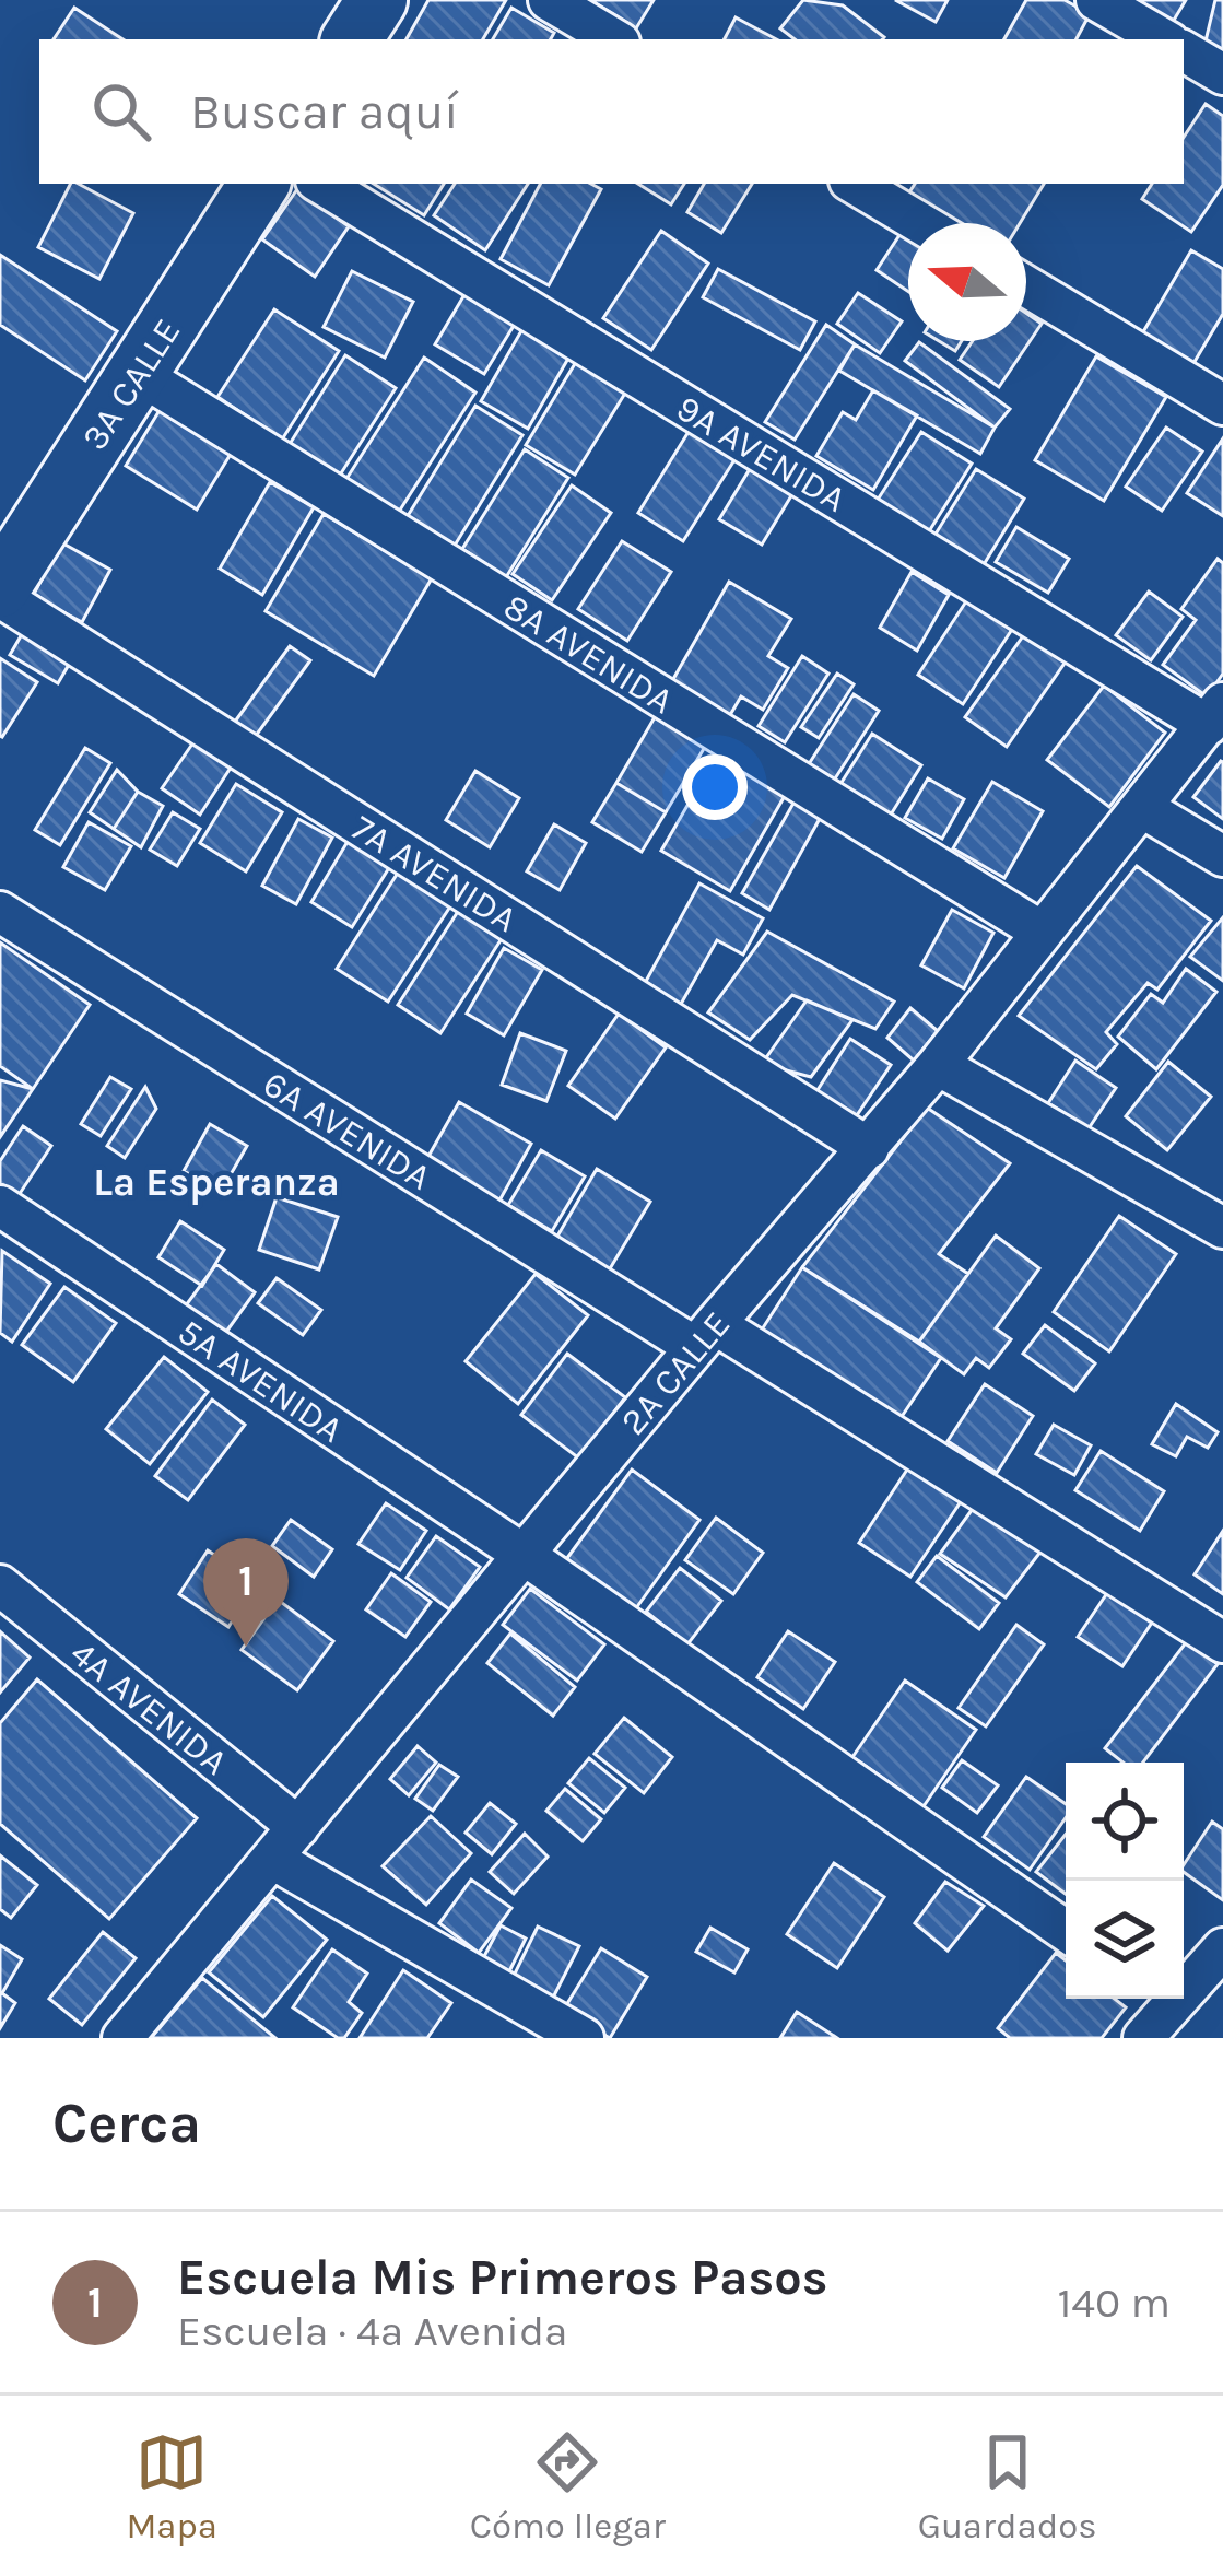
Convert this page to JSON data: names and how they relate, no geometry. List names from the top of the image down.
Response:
{
  "streets": {
    "street": [
      "3A CALLE",
      "9A AVENIDA",
      "8A AVENIDA",
      "7A AVENIDA",
      "6A AVENIDA",
      "2A CALLE",
      "5A AVENIDA",
      "4A AVENIDA"
    ]
  },
  "crossings": [
    ["3A CALLE", "8A AVENIDA"],
    ["3A CALLE", "7A AVENIDA"],
    ["9A AVENIDA", "2A CALLE"],
    ["8A AVENIDA", "2A CALLE"],
    ["7A AVENIDA", "2A CALLE"],
    ["6A AVENIDA", "2A CALLE"],
    ["2A CALLE", "5A AVENIDA"],
    ["2A CALLE", "4A AVENIDA"]
  ],
  "districts": ["La Esperanza"],
  "north": "left",
  "page": {
    "search": "Buscar aquí",
    "pins": "1",
    "heading": "Cerca",
    "list": [
      {
        "mark": "1",
        "name": "Escuela Mis Primeros Pasos",
        "note": "Escuela · 4a Avenida",
        "value": "140 m"
      }
    ],
    "nav": ["Mapa", "Cómo llegar", "Guardados"]
  }
}
